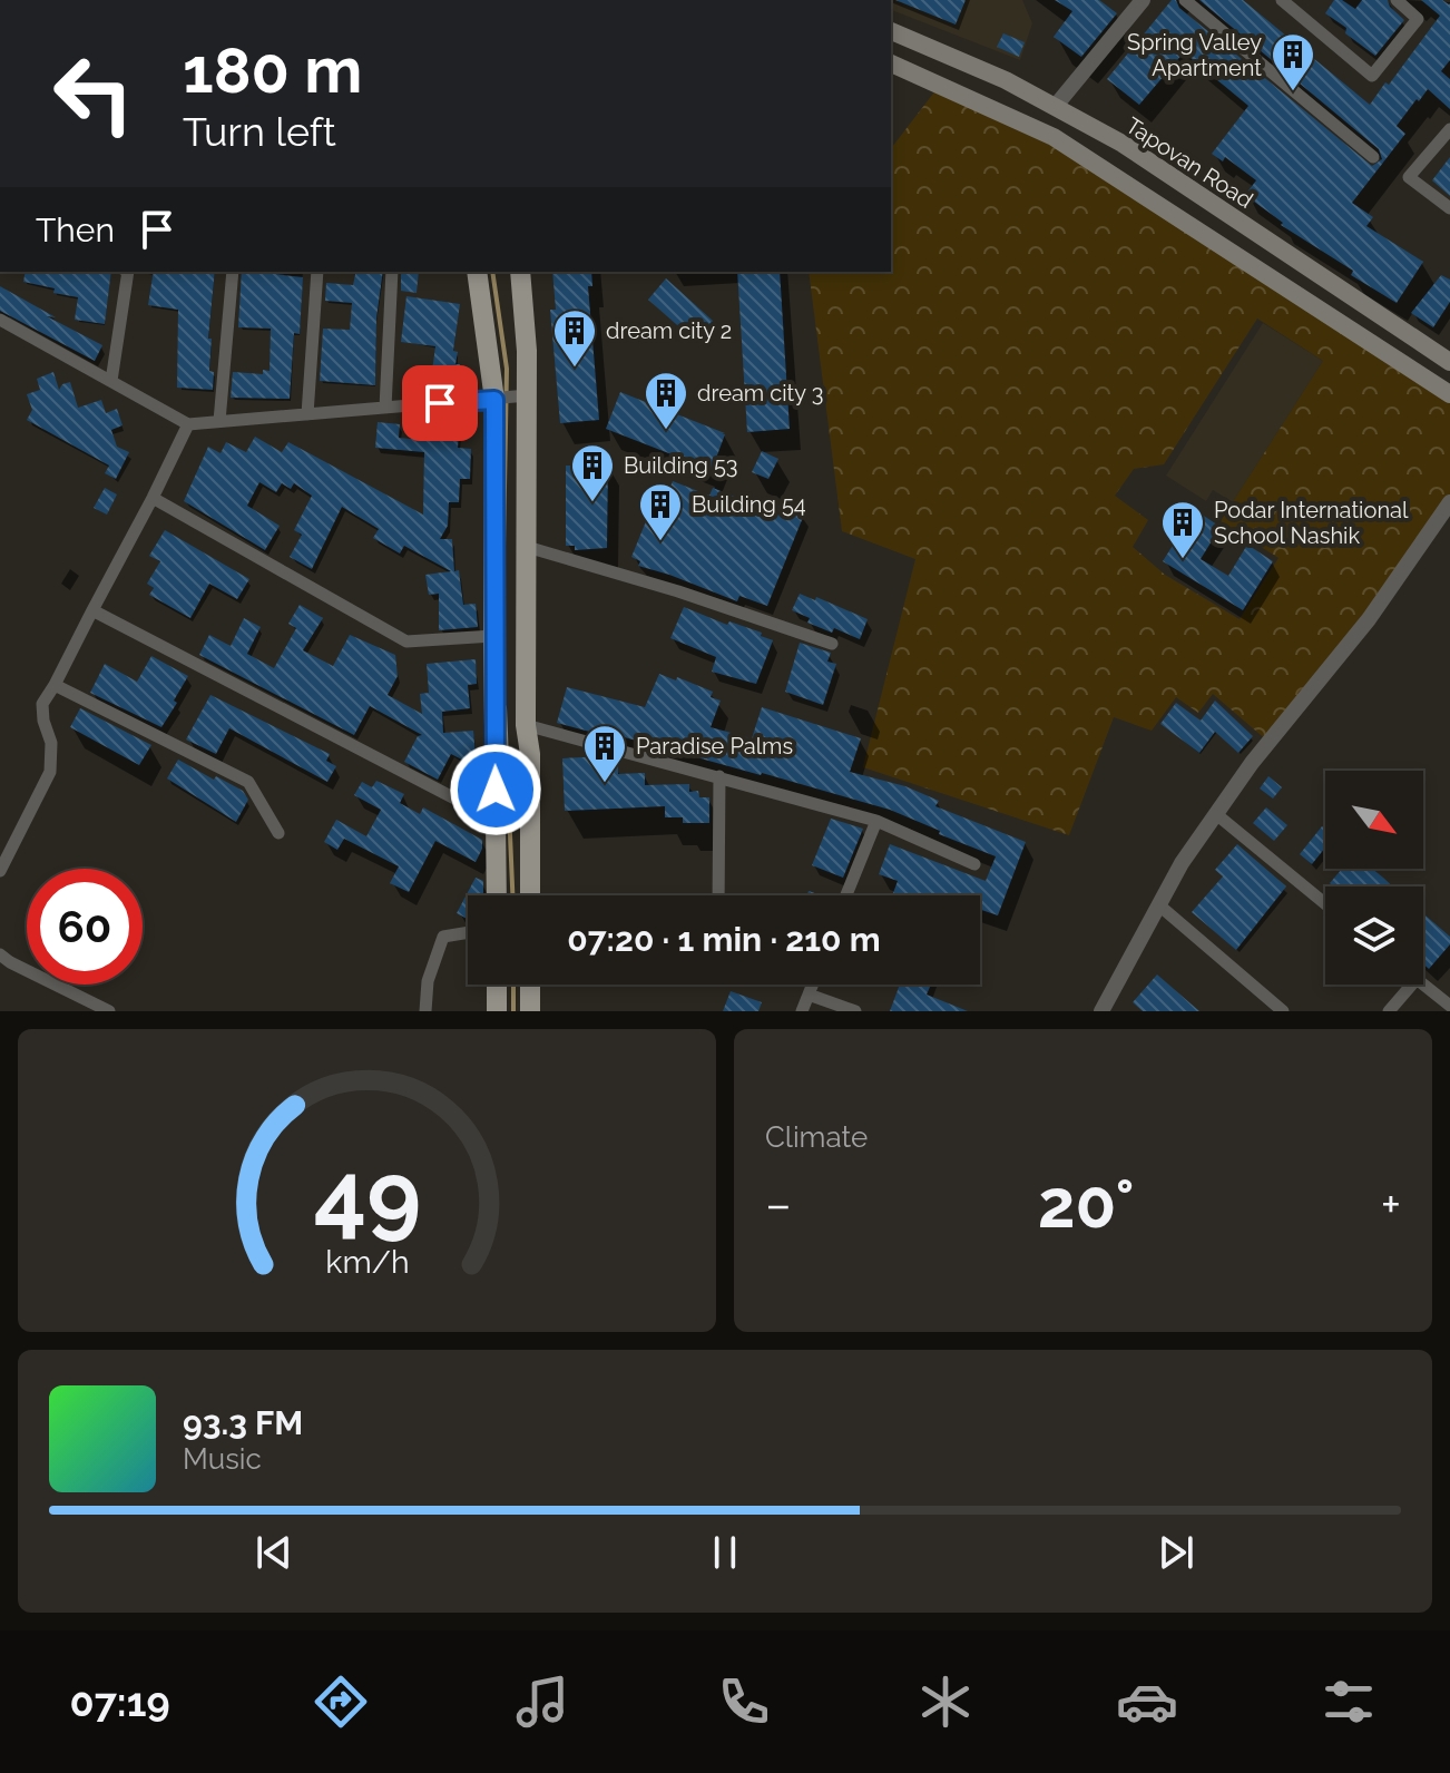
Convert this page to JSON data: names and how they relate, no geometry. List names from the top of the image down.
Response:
{
  "streets": {
    "main road": ["Tapovan Road"]
  },
  "places": {
    "building": [
      "Spring Valley Apartment",
      "dream city 2",
      "dream city 3",
      "Building 53",
      "Building 54",
      "Podar International School Nashik",
      "Paradise Palms"
    ]
  },
  "north": "bottom right",
  "page": {
    "turn": ["180 m", "Turn left"],
    "then": "Then",
    "limit": "60",
    "trip": "07:20 · 1 min · 210 m",
    "tile": "Climate",
    "heat": ["−", "20°", "+"],
    "song": ["93.3 FM", "Music"],
    "tabs": "07:19",
    "gauge": ["49", "km/h"]
  }
}
